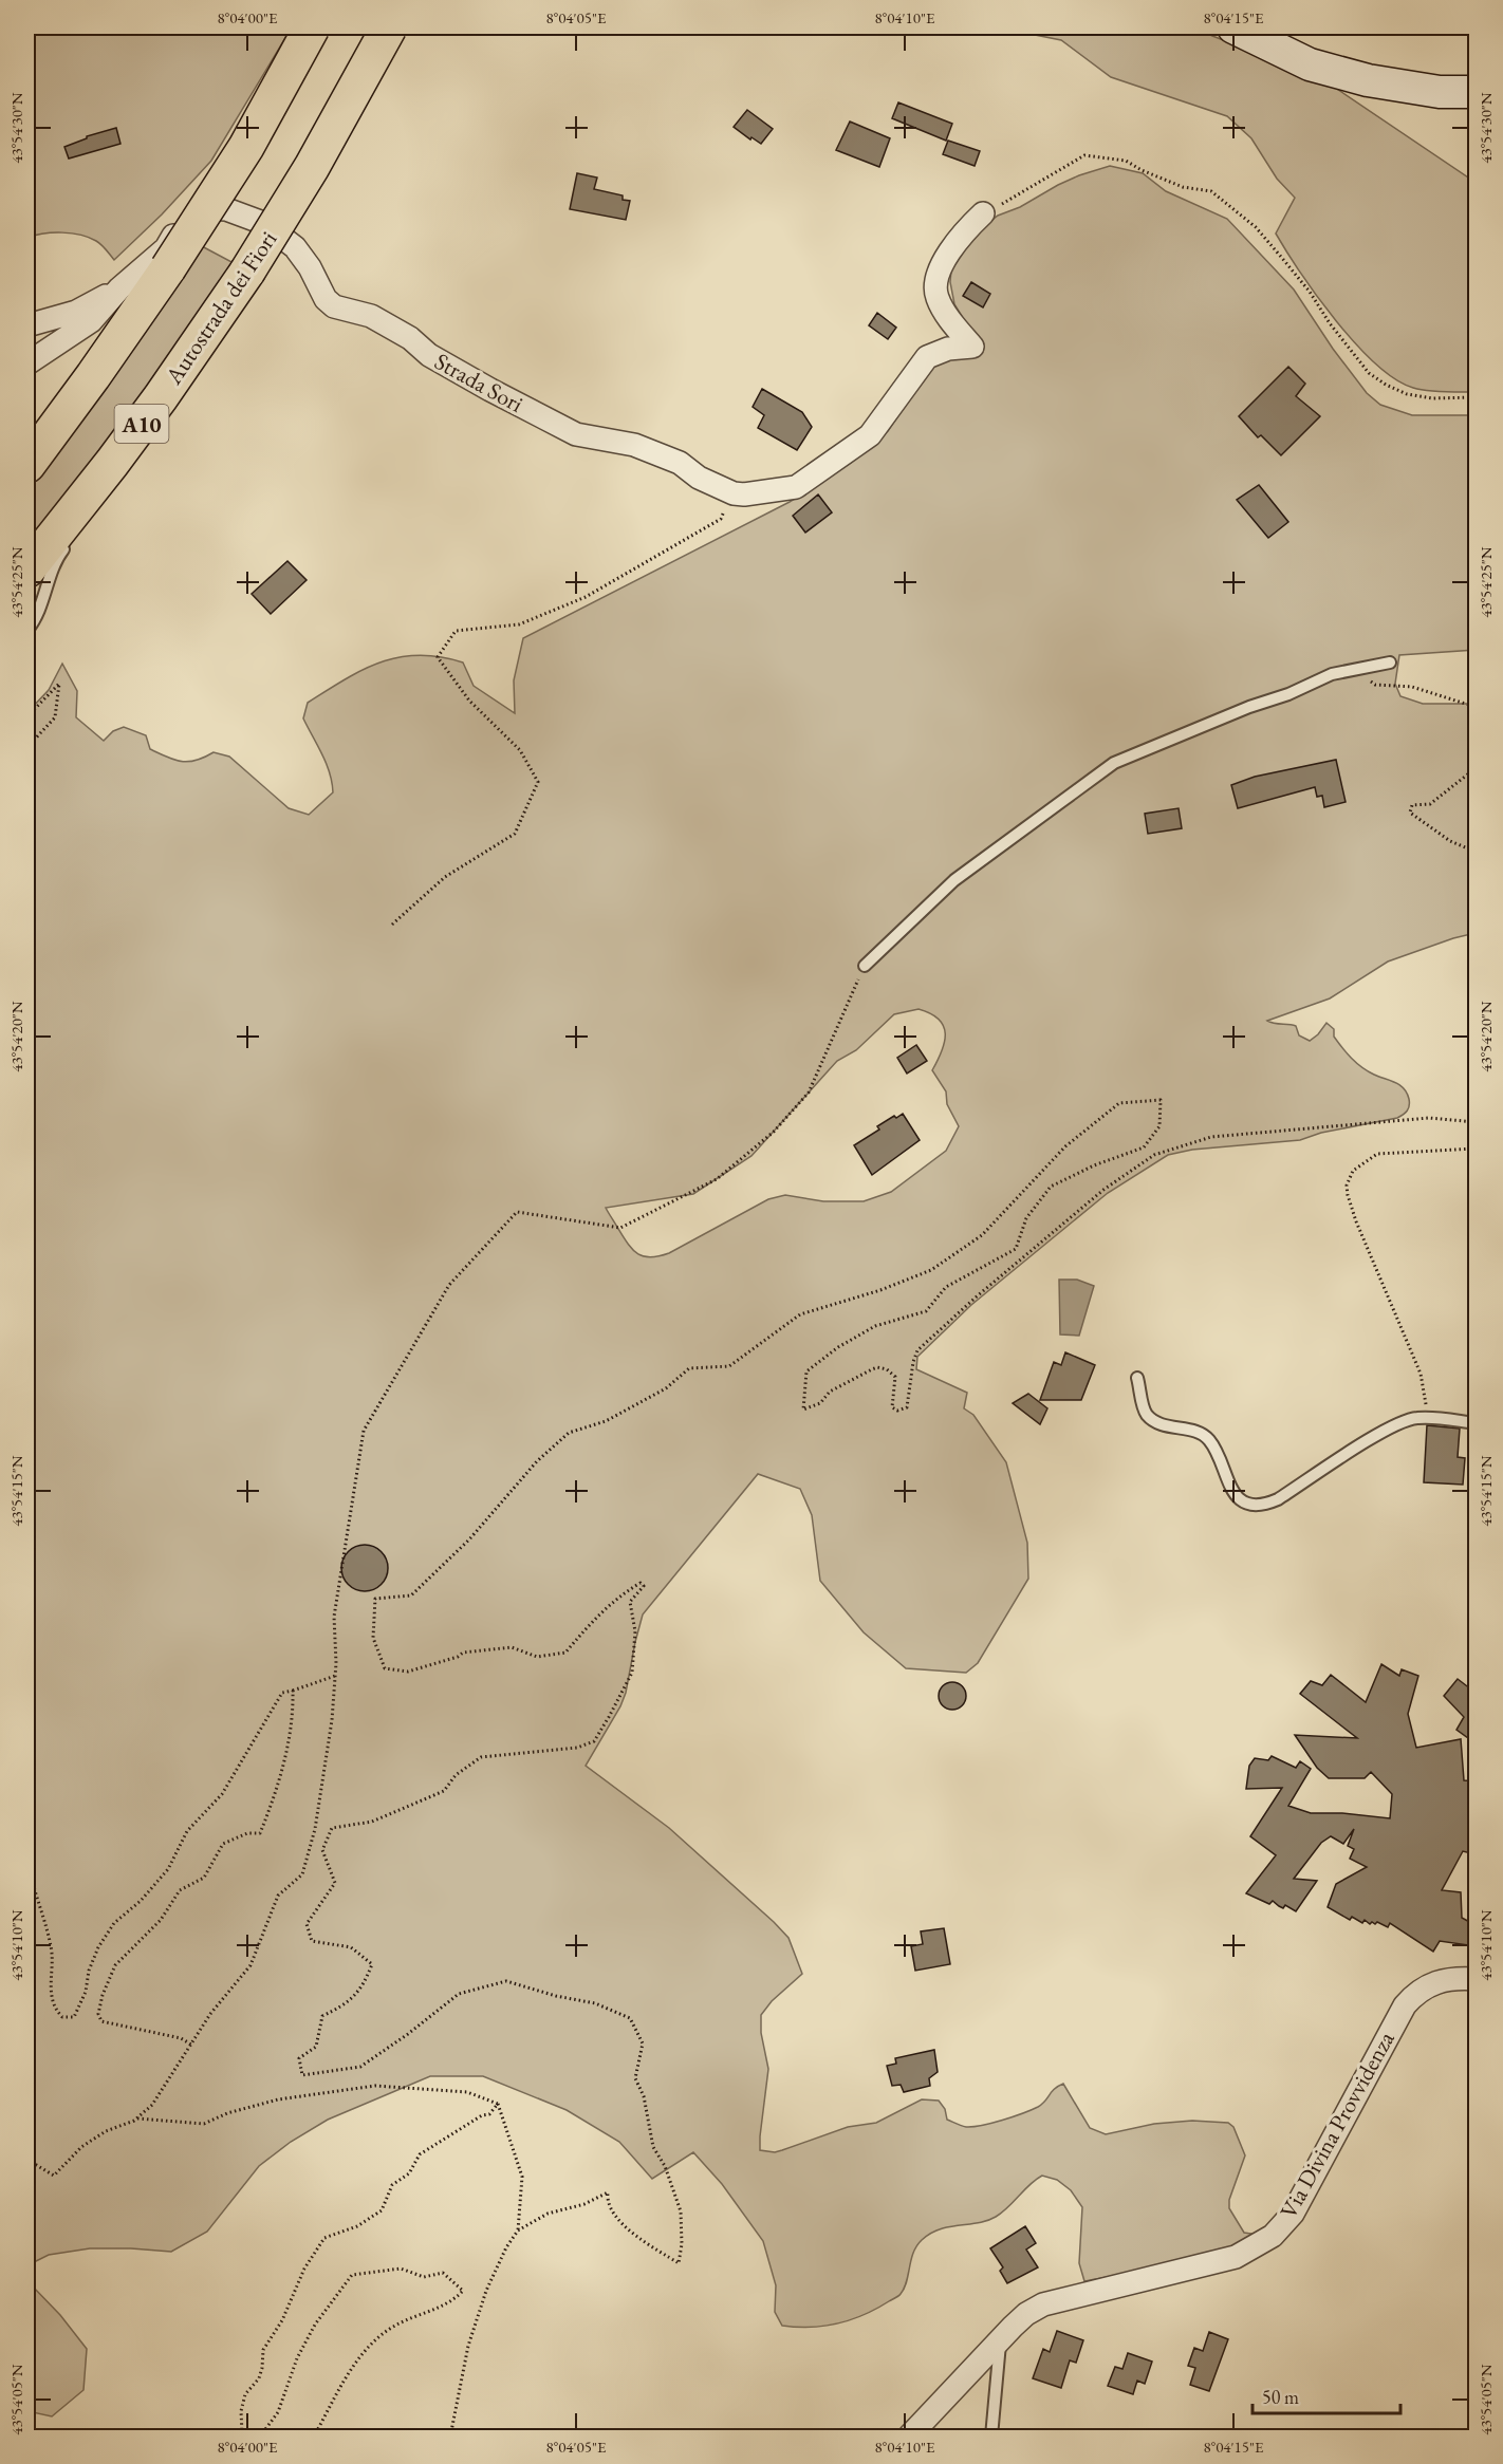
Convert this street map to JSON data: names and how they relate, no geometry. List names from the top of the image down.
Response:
{
  "streets": {
    "highway": ["Autostrada dei Fiori", "A10"],
    "street": ["Strada Sori", "Via Divina Provvidenza"]
  },
  "scale_bar": "50 m",
  "coordinates": [
    "8°04'00\"E",
    "8°04'05\"E",
    "8°04'10\"E",
    "8°04'15\"E",
    "43°54'30\"N",
    "43°54'25\"N",
    "43°54'20\"N",
    "43°54'15\"N",
    "43°54'10\"N",
    "43°54'05\"N"
  ]
}
